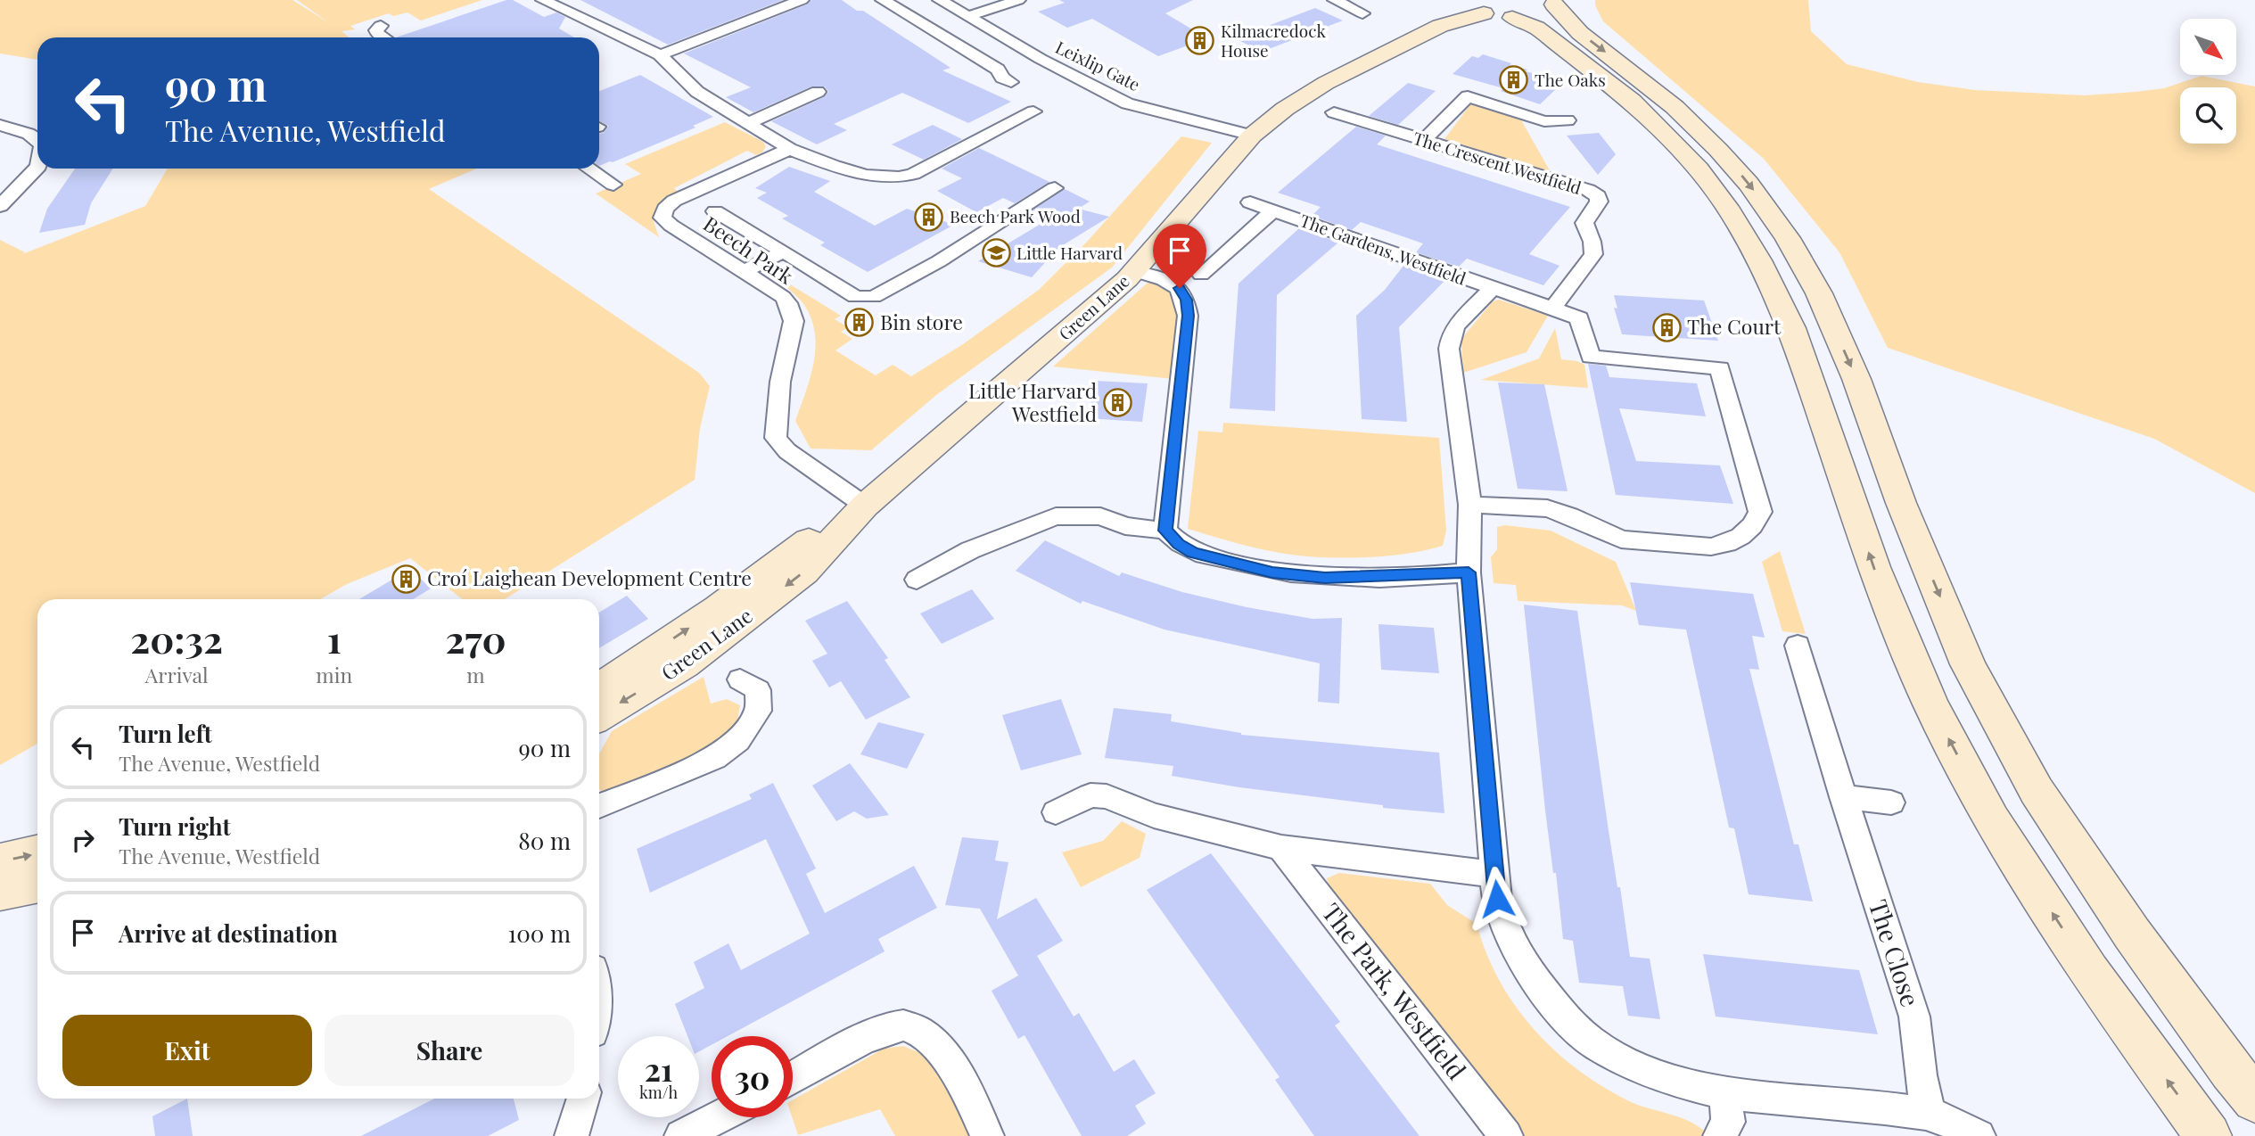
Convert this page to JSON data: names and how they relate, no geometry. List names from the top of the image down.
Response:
{
  "streets": {
    "main road": ["Green Lane"],
    "street": [
      "Leixlip Gate",
      "The Crescent Westfield",
      "The Gardens, Westfield",
      "Beech Park",
      "The Close",
      "The Park, Westfield"
    ]
  },
  "crossings": [
    ["Leixlip Gate", "Green Lane"],
    ["The Crescent Westfield", "The Gardens, Westfield"],
    ["Beech Park", "Green Lane"]
  ],
  "places": {
    "building": [
      "Kilmacredock House",
      "The Oaks",
      "Beech Park Wood",
      "Bin store",
      "The Court",
      "Little Harvard Westfield",
      "Croí Laighean Development Centre"
    ],
    "school or university": ["Little Harvard"]
  },
  "north": "bottom right",
  "page": {
    "turn": ["90 m", "The Avenue, Westfield"],
    "eta": [
      "20:32",
      "Arrival",
      "1",
      "min",
      "270",
      "m"
    ],
    "list": [
      {
        "name": "Turn left",
        "note": "The Avenue, Westfield",
        "value": "90 m"
      },
      {
        "name": "Turn right",
        "note": "The Avenue, Westfield",
        "value": "80 m"
      },
      {
        "name": "Arrive at destination",
        "value": "100 m"
      }
    ],
    "buttons": ["Exit", "Share"],
    "speed": "21 km/h",
    "limit": "30"
  }
}
